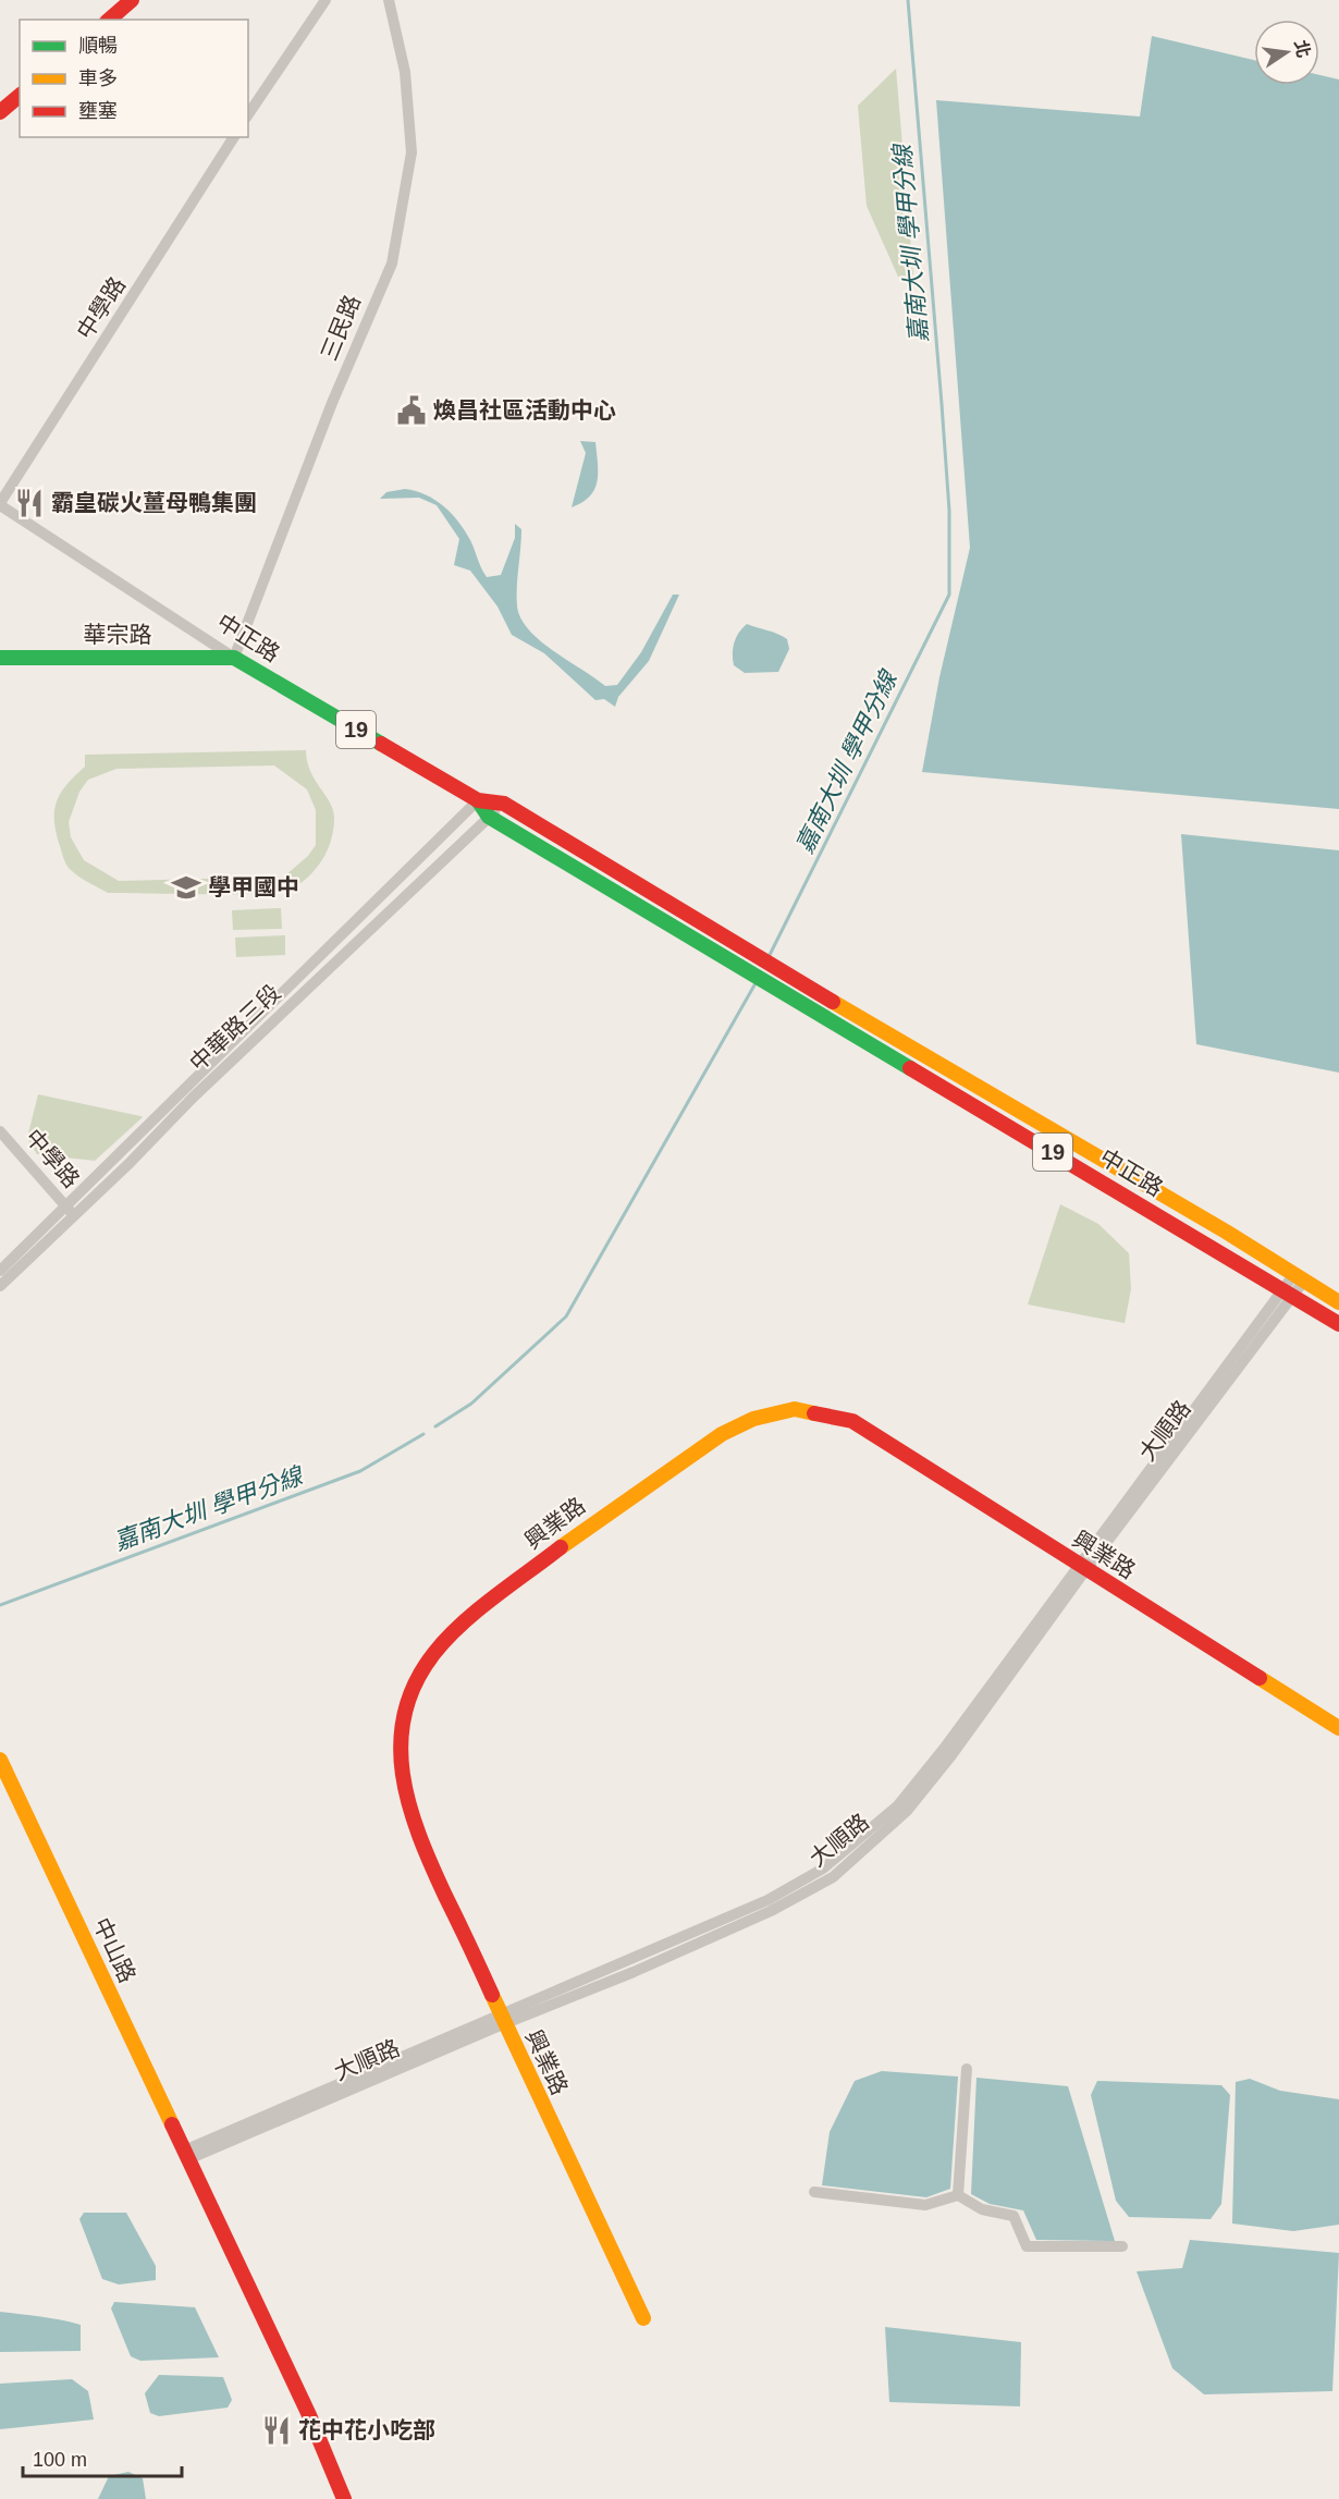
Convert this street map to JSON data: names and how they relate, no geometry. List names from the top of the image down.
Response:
{
  "streets": {
    "main road": [
      "華宗路",
      "中正路",
      "19",
      "興業路",
      "中山路"
    ],
    "street": [
      "中學路",
      "三民路",
      "中華路三段",
      "大順路"
    ]
  },
  "crossings": [
    ["中學路", "中正路"],
    ["中學路", "中華路三段"],
    ["三民路", "華宗路"],
    ["三民路", "中正路"],
    ["華宗路", "中正路"],
    ["中正路", "19"],
    ["中正路", "中華路三段"],
    ["中正路", "大順路"],
    ["19", "中華路三段"],
    ["大順路", "興業路"],
    ["大順路", "中山路"]
  ],
  "water": ["嘉南大圳 學甲分線"],
  "places": {
    "public building": ["煥昌社區活動中心"],
    "restaurant": ["霸皇碳火薑母鴨集團", "花中花小吃部"],
    "school or university": ["學甲國中"]
  },
  "legend": ["順暢", "車多", "壅塞"],
  "scale_bar": "100 m",
  "north": "right"
}
